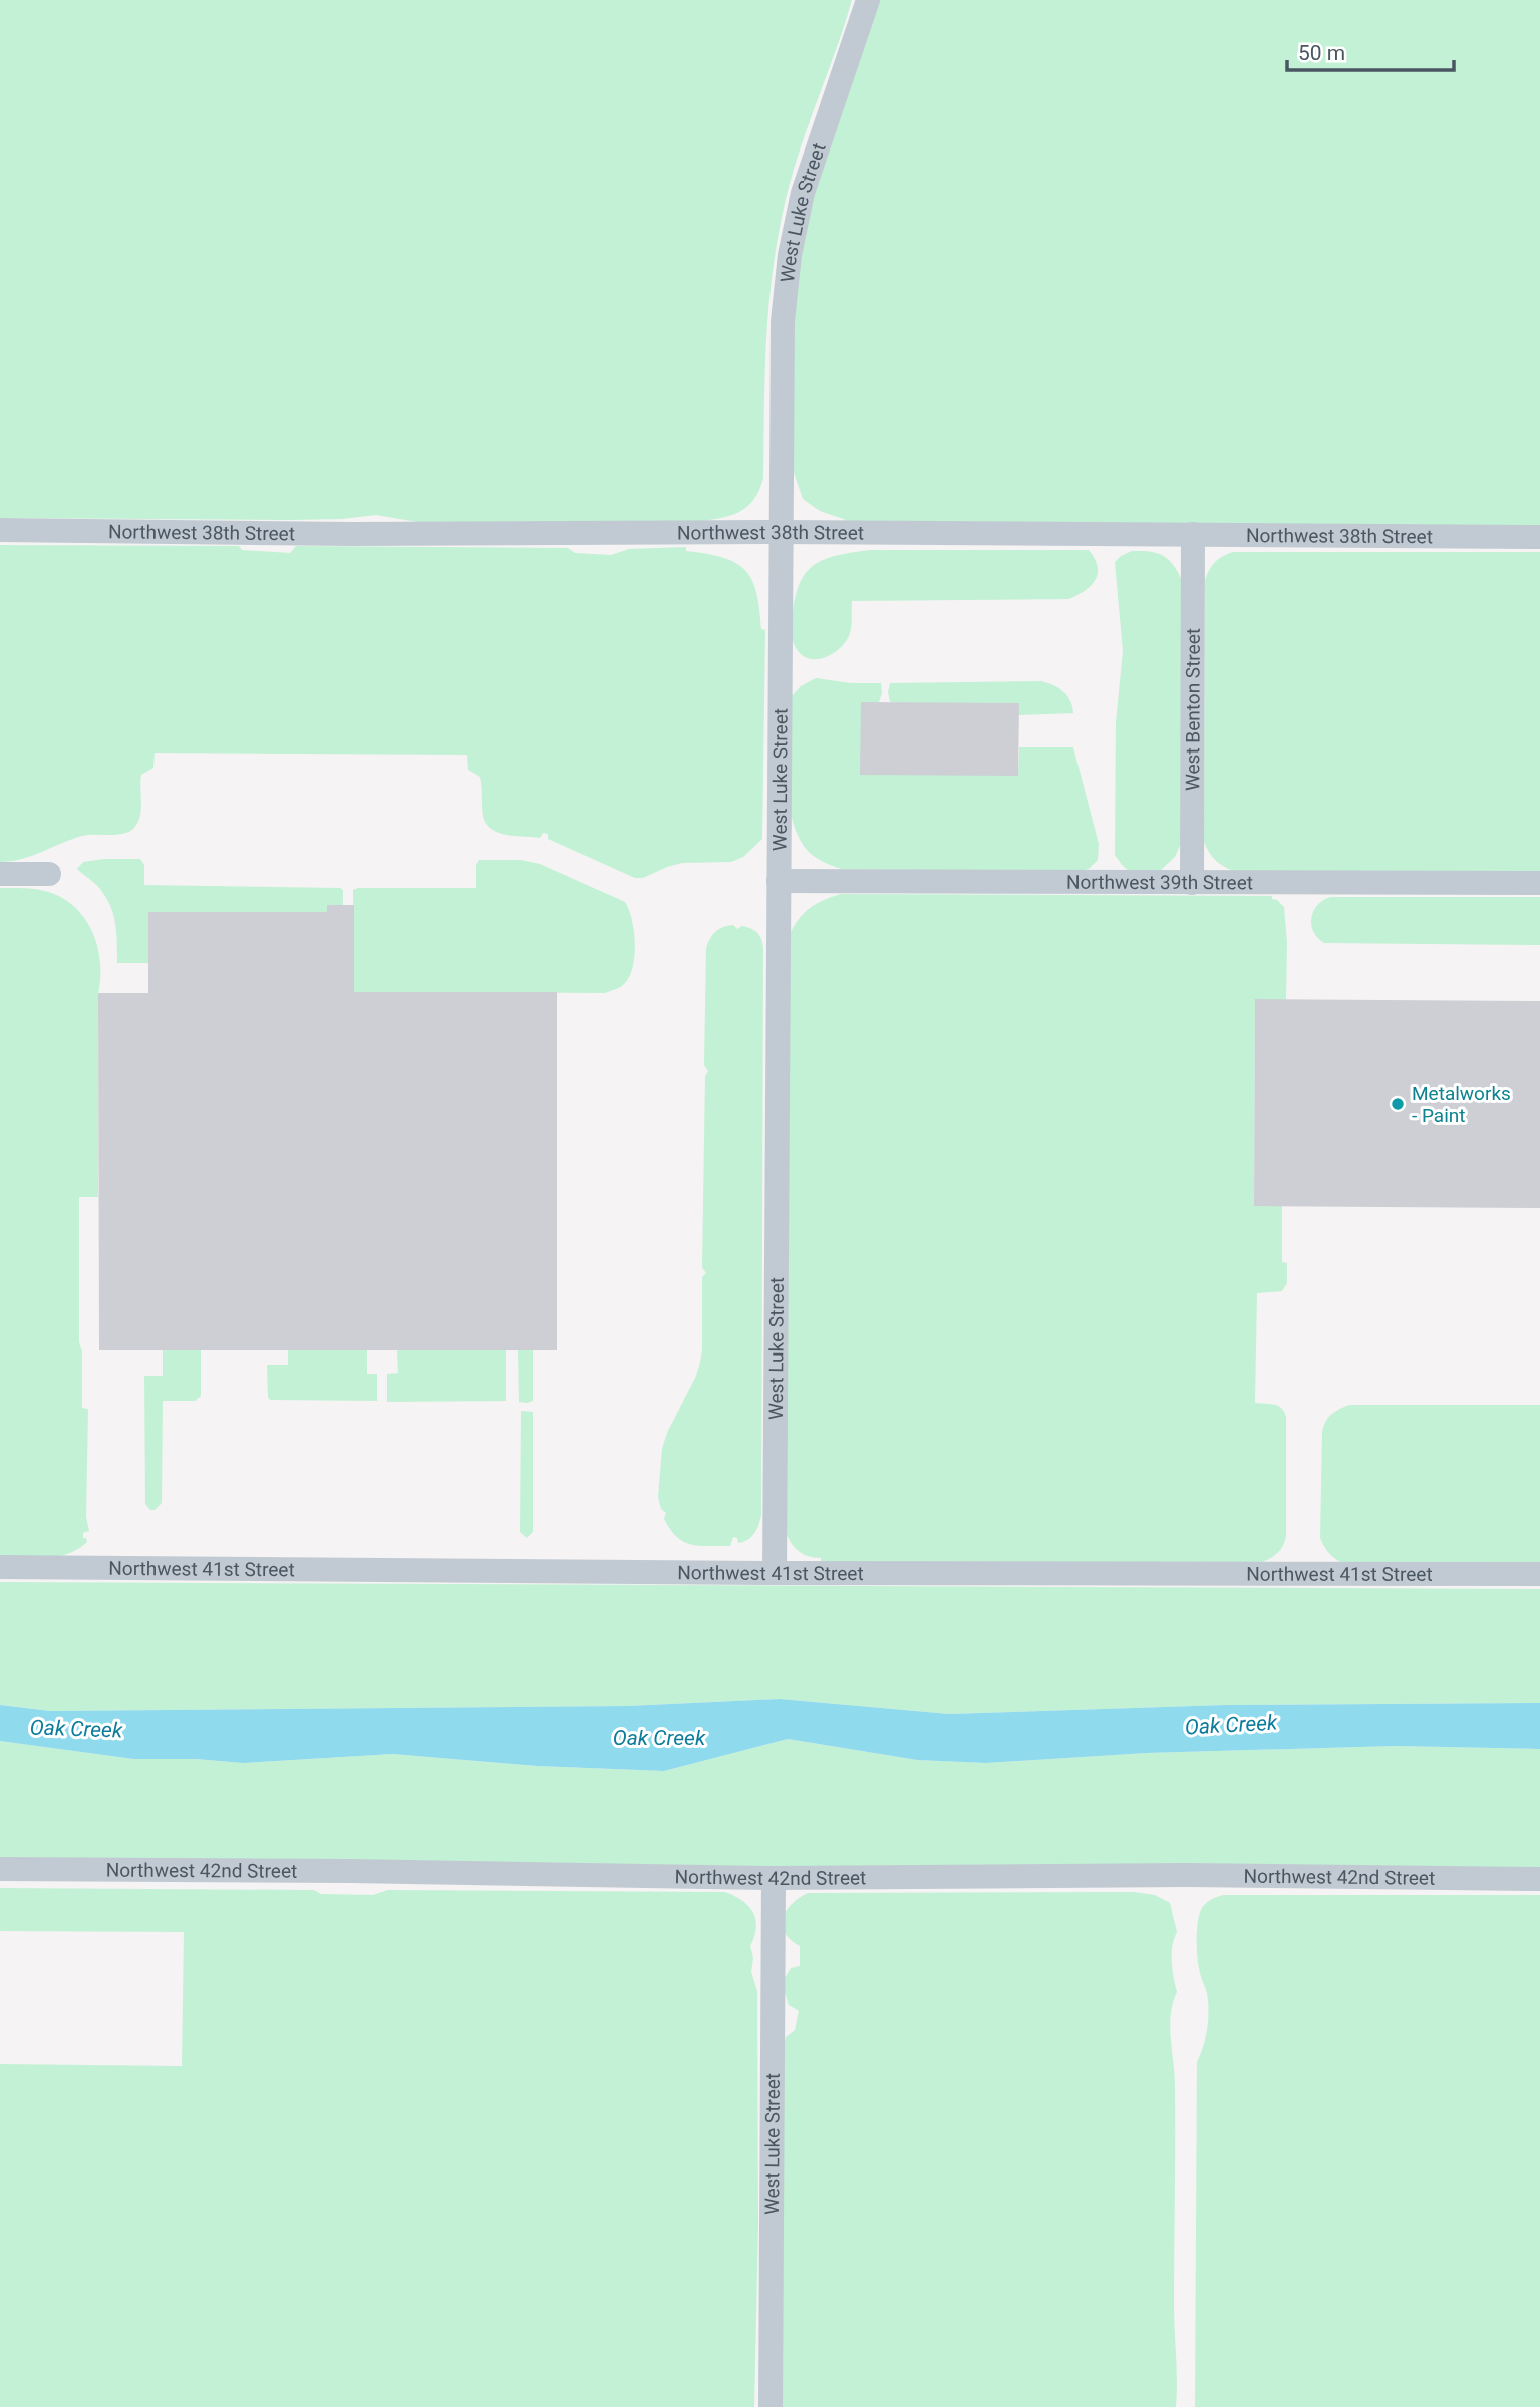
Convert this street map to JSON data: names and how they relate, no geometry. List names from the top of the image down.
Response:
{
  "streets": {
    "street": [
      "West Luke Street",
      "Northwest 38th Street",
      "West Benton Street",
      "Northwest 39th Street",
      "Northwest 41st Street",
      "Northwest 42nd Street"
    ]
  },
  "crossings": [
    ["West Luke Street", "Northwest 38th Street"],
    ["West Luke Street", "Northwest 39th Street"],
    ["West Luke Street", "Northwest 41st Street"],
    ["West Luke Street", "Northwest 42nd Street"],
    ["Northwest 38th Street", "West Benton Street"],
    ["West Benton Street", "Northwest 39th Street"]
  ],
  "water": ["Oak Creek"],
  "places": ["Metalworks - Paint"],
  "scale_bar": "50 m"
}
